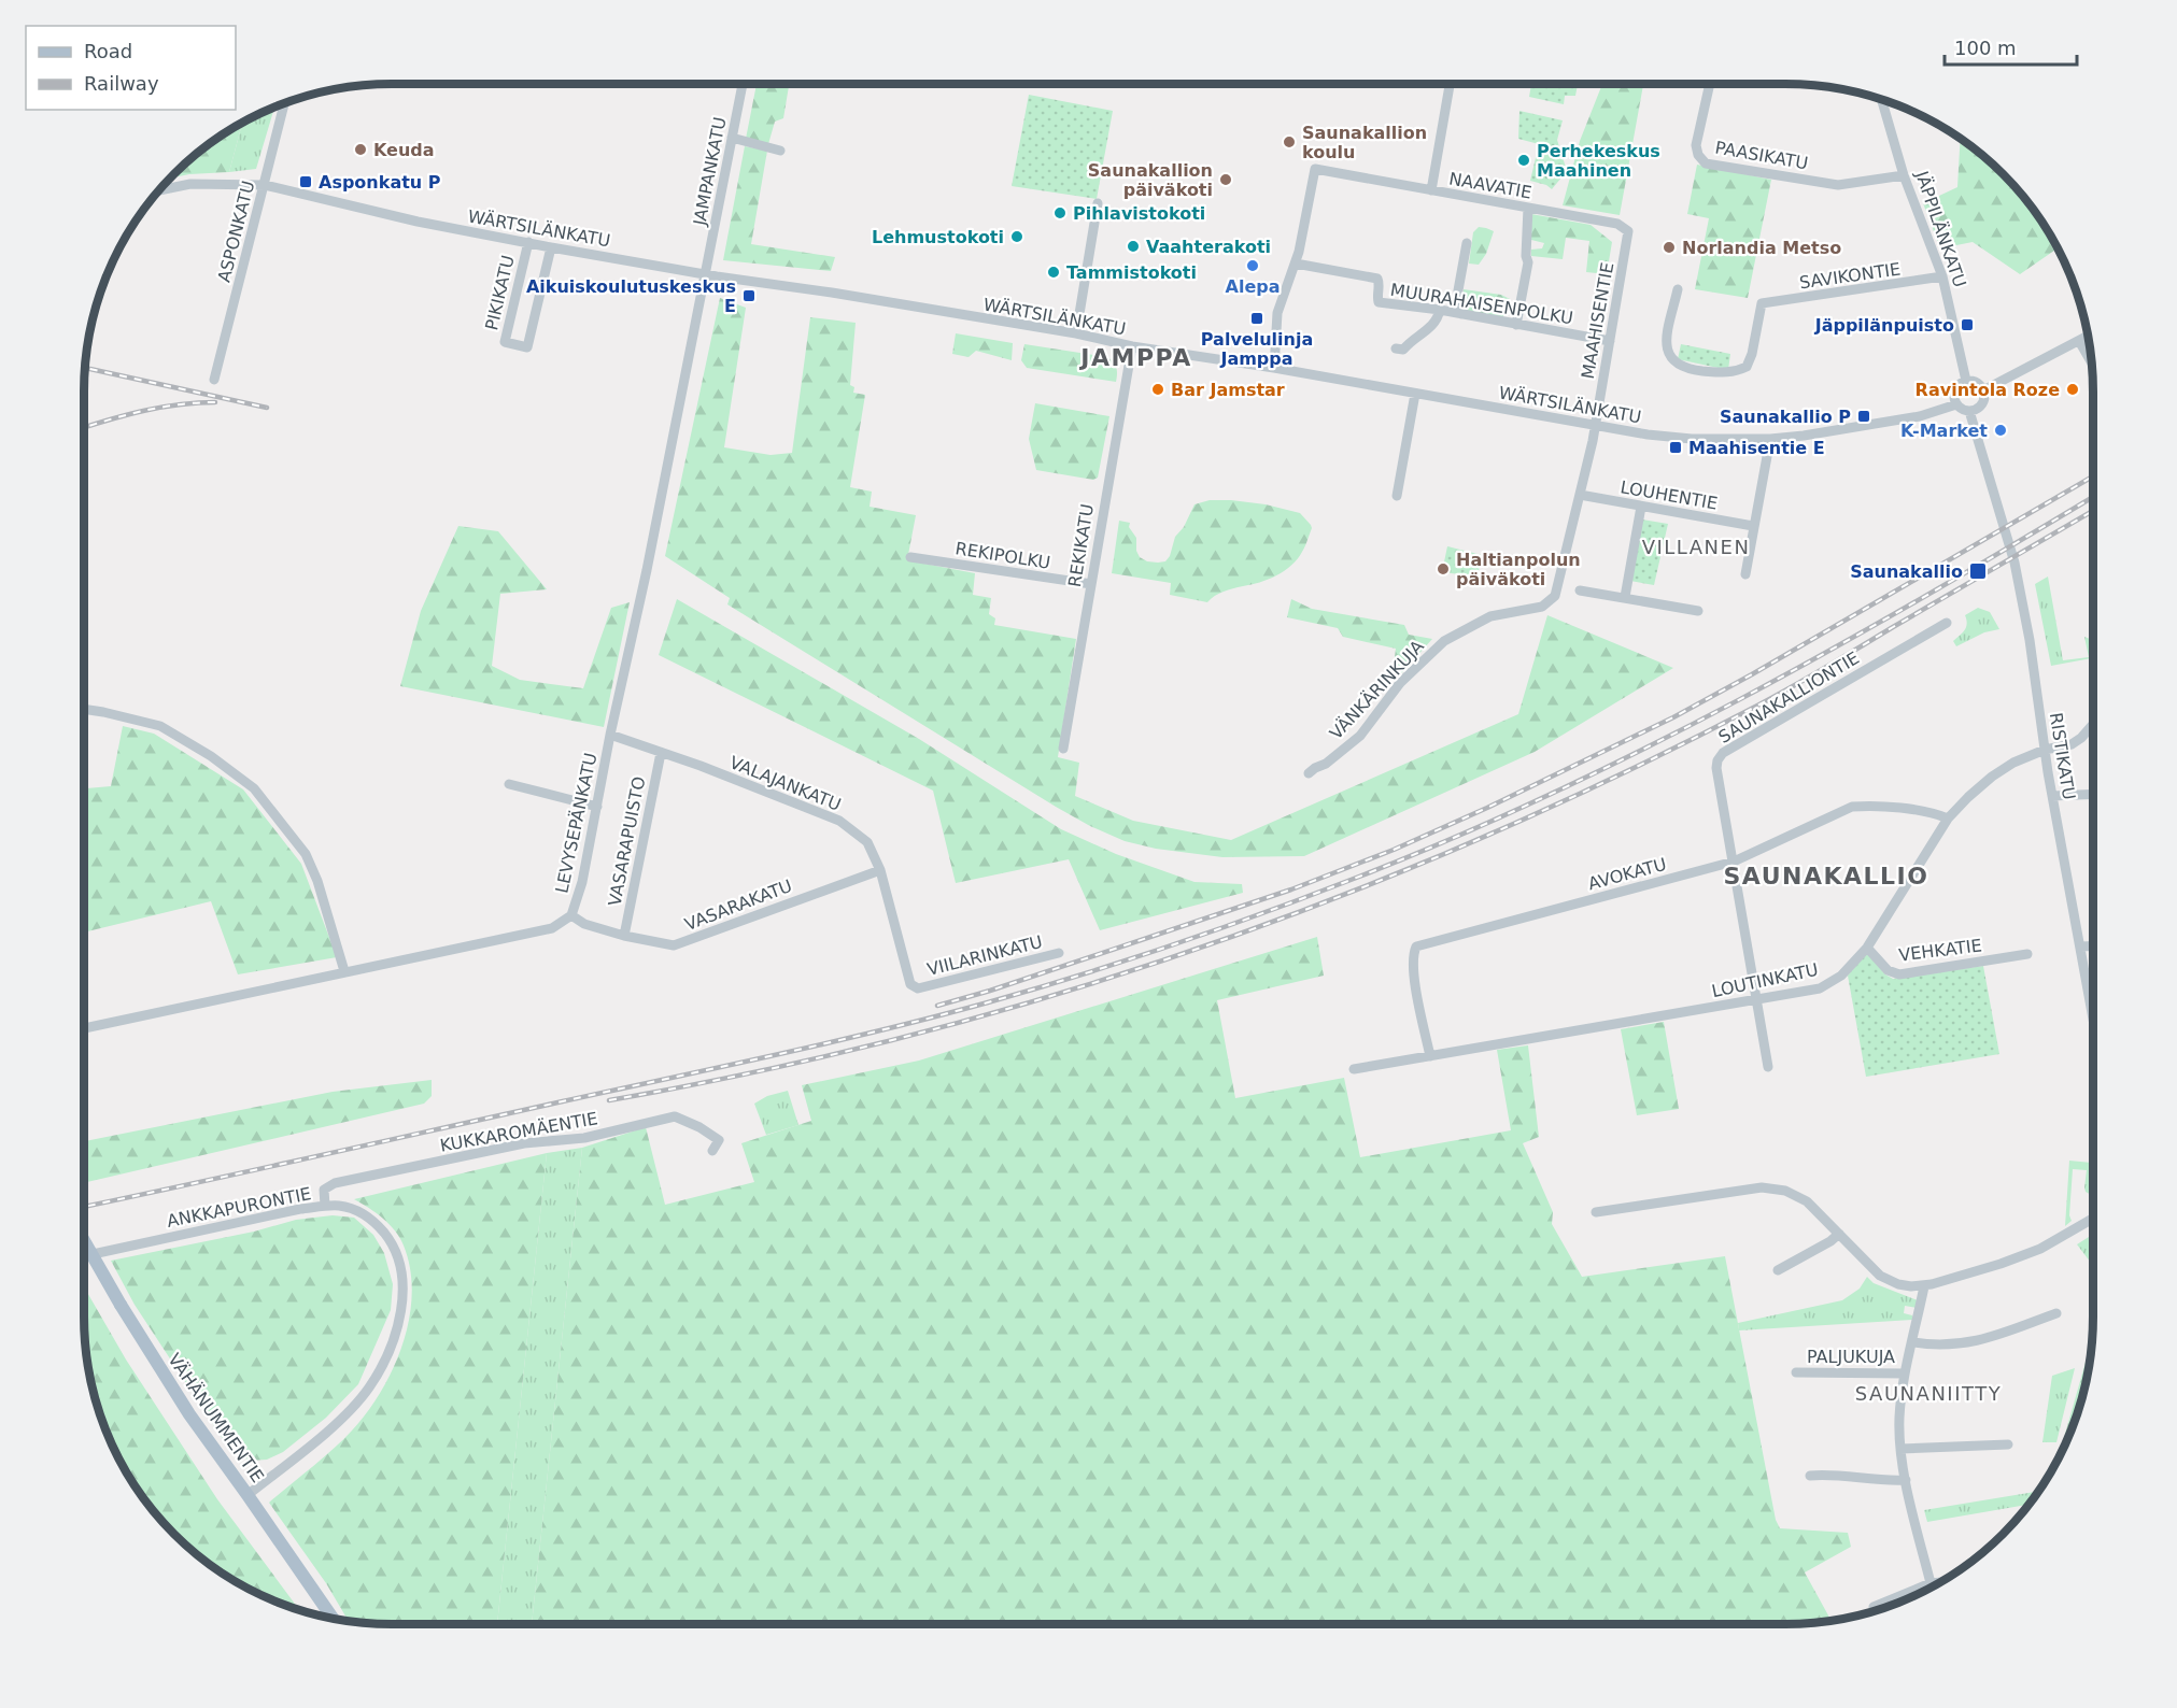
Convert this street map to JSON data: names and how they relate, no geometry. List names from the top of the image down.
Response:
{
  "streets": {
    "main road": ["VÄHÄNUMMENTIE"],
    "street": [
      "PAASIKATU",
      "JAMPANKATU",
      "NAAVATIE",
      "WÄRTSILÄNKATU",
      "JÄPPILÄNKATU",
      "ASPONKATU",
      "SAVIKONTIE",
      "PIKIKATU",
      "MUURAHAISENPOLKU",
      "MAAHISENTIE",
      "LOUHENTIE",
      "REKIKATU",
      "REKIPOLKU",
      "VÄNKÄRINKUJA",
      "SAUNAKALLIONTIE",
      "RISTIKATU",
      "VALAJANKATU",
      "LEVYSEPÄNKATU",
      "VASARAPUISTO",
      "AVOKATU",
      "VASARAKATU",
      "VEHKATIE",
      "VIILARINKATU",
      "LOUTINKATU",
      "KUKKAROMÄENTIE",
      "ANKKAPURONTIE",
      "PALJUKUJA"
    ]
  },
  "crossings": [
    ["PAASIKATU", "JÄPPILÄNKATU"],
    ["JAMPANKATU", "WÄRTSILÄNKATU"],
    ["JAMPANKATU", "LEVYSEPÄNKATU"],
    ["NAAVATIE", "MUURAHAISENPOLKU"],
    ["NAAVATIE", "MAAHISENTIE"],
    ["WÄRTSILÄNKATU", "JÄPPILÄNKATU"],
    ["WÄRTSILÄNKATU", "ASPONKATU"],
    ["WÄRTSILÄNKATU", "PIKIKATU"],
    ["WÄRTSILÄNKATU", "MAAHISENTIE"],
    ["WÄRTSILÄNKATU", "REKIKATU"],
    ["WÄRTSILÄNKATU", "RISTIKATU"],
    ["WÄRTSILÄNKATU", "LEVYSEPÄNKATU"],
    ["JÄPPILÄNKATU", "SAVIKONTIE"],
    ["JÄPPILÄNKATU", "RISTIKATU"],
    ["MUURAHAISENPOLKU", "MAAHISENTIE"],
    ["MAAHISENTIE", "LOUHENTIE"],
    ["MAAHISENTIE", "VÄNKÄRINKUJA"],
    ["REKIKATU", "REKIPOLKU"],
    ["SAUNAKALLIONTIE", "AVOKATU"],
    ["SAUNAKALLIONTIE", "LOUTINKATU"],
    ["RISTIKATU", "LOUTINKATU"],
    ["VALAJANKATU", "LEVYSEPÄNKATU"],
    ["VALAJANKATU", "VASARAPUISTO"],
    ["VALAJANKATU", "VASARAKATU"],
    ["VALAJANKATU", "VIILARINKATU"],
    ["LEVYSEPÄNKATU", "VASARAKATU"],
    ["VASARAPUISTO", "VASARAKATU"],
    ["AVOKATU", "LOUTINKATU"],
    ["VEHKATIE", "LOUTINKATU"],
    ["KUKKAROMÄENTIE", "ANKKAPURONTIE"],
    ["ANKKAPURONTIE", "VÄHÄNUMMENTIE"]
  ],
  "districts": [
    "JAMPPA",
    "VILLANEN",
    "SAUNAKALLIO",
    "SAUNANIITTY"
  ],
  "places": {
    "other": [
      "Saunakallion koulu",
      "Keuda",
      "Perhekeskus Maahinen",
      "Saunakallion päiväkoti",
      "Pihlavistokoti",
      "Lehmustokoti",
      "Vaahterakoti",
      "Norlandia Metso",
      "Alepa",
      "Tammistokoti",
      "Bar Jamstar",
      "Ravintola Roze",
      "K-Market",
      "Haltianpolun päiväkoti"
    ],
    "transit": [
      "Asponkatu P",
      "Aikuiskoulutuskeskus E",
      "Palvelulinja Jamppa",
      "Jäppilänpuisto",
      "Saunakallio P",
      "Maahisentie E",
      "Saunakallio"
    ]
  },
  "legend": ["Road", "Railway"],
  "scale_bar": "100 m"
}
